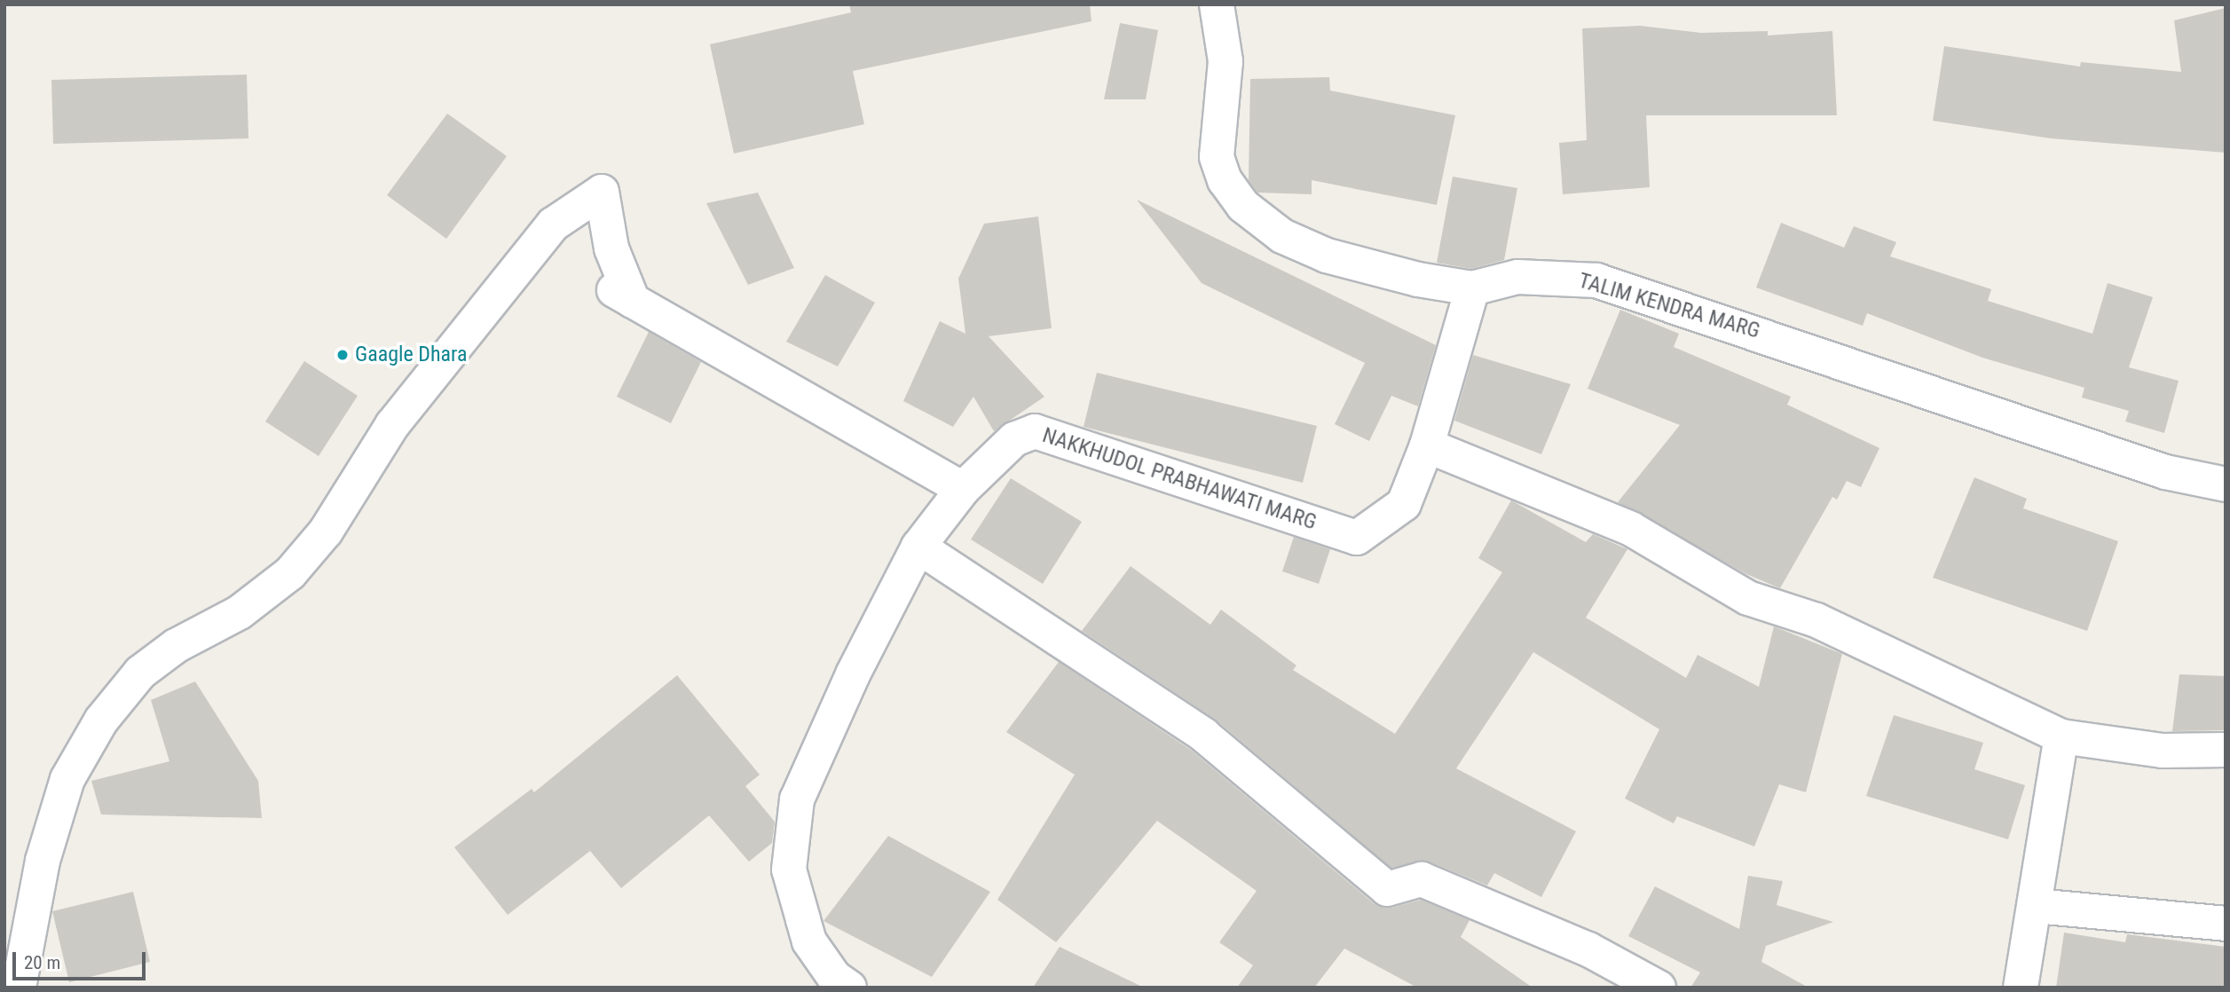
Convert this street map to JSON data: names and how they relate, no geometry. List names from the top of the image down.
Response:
{
  "streets": {
    "street": ["TALIM KENDRA MARG", "NAKKHUDOL PRABHAWATI MARG"]
  },
  "crossings": [
    ["TALIM KENDRA MARG", "NAKKHUDOL PRABHAWATI MARG"]
  ],
  "places": ["Gaagle Dhara"],
  "scale_bar": "20 m"
}
